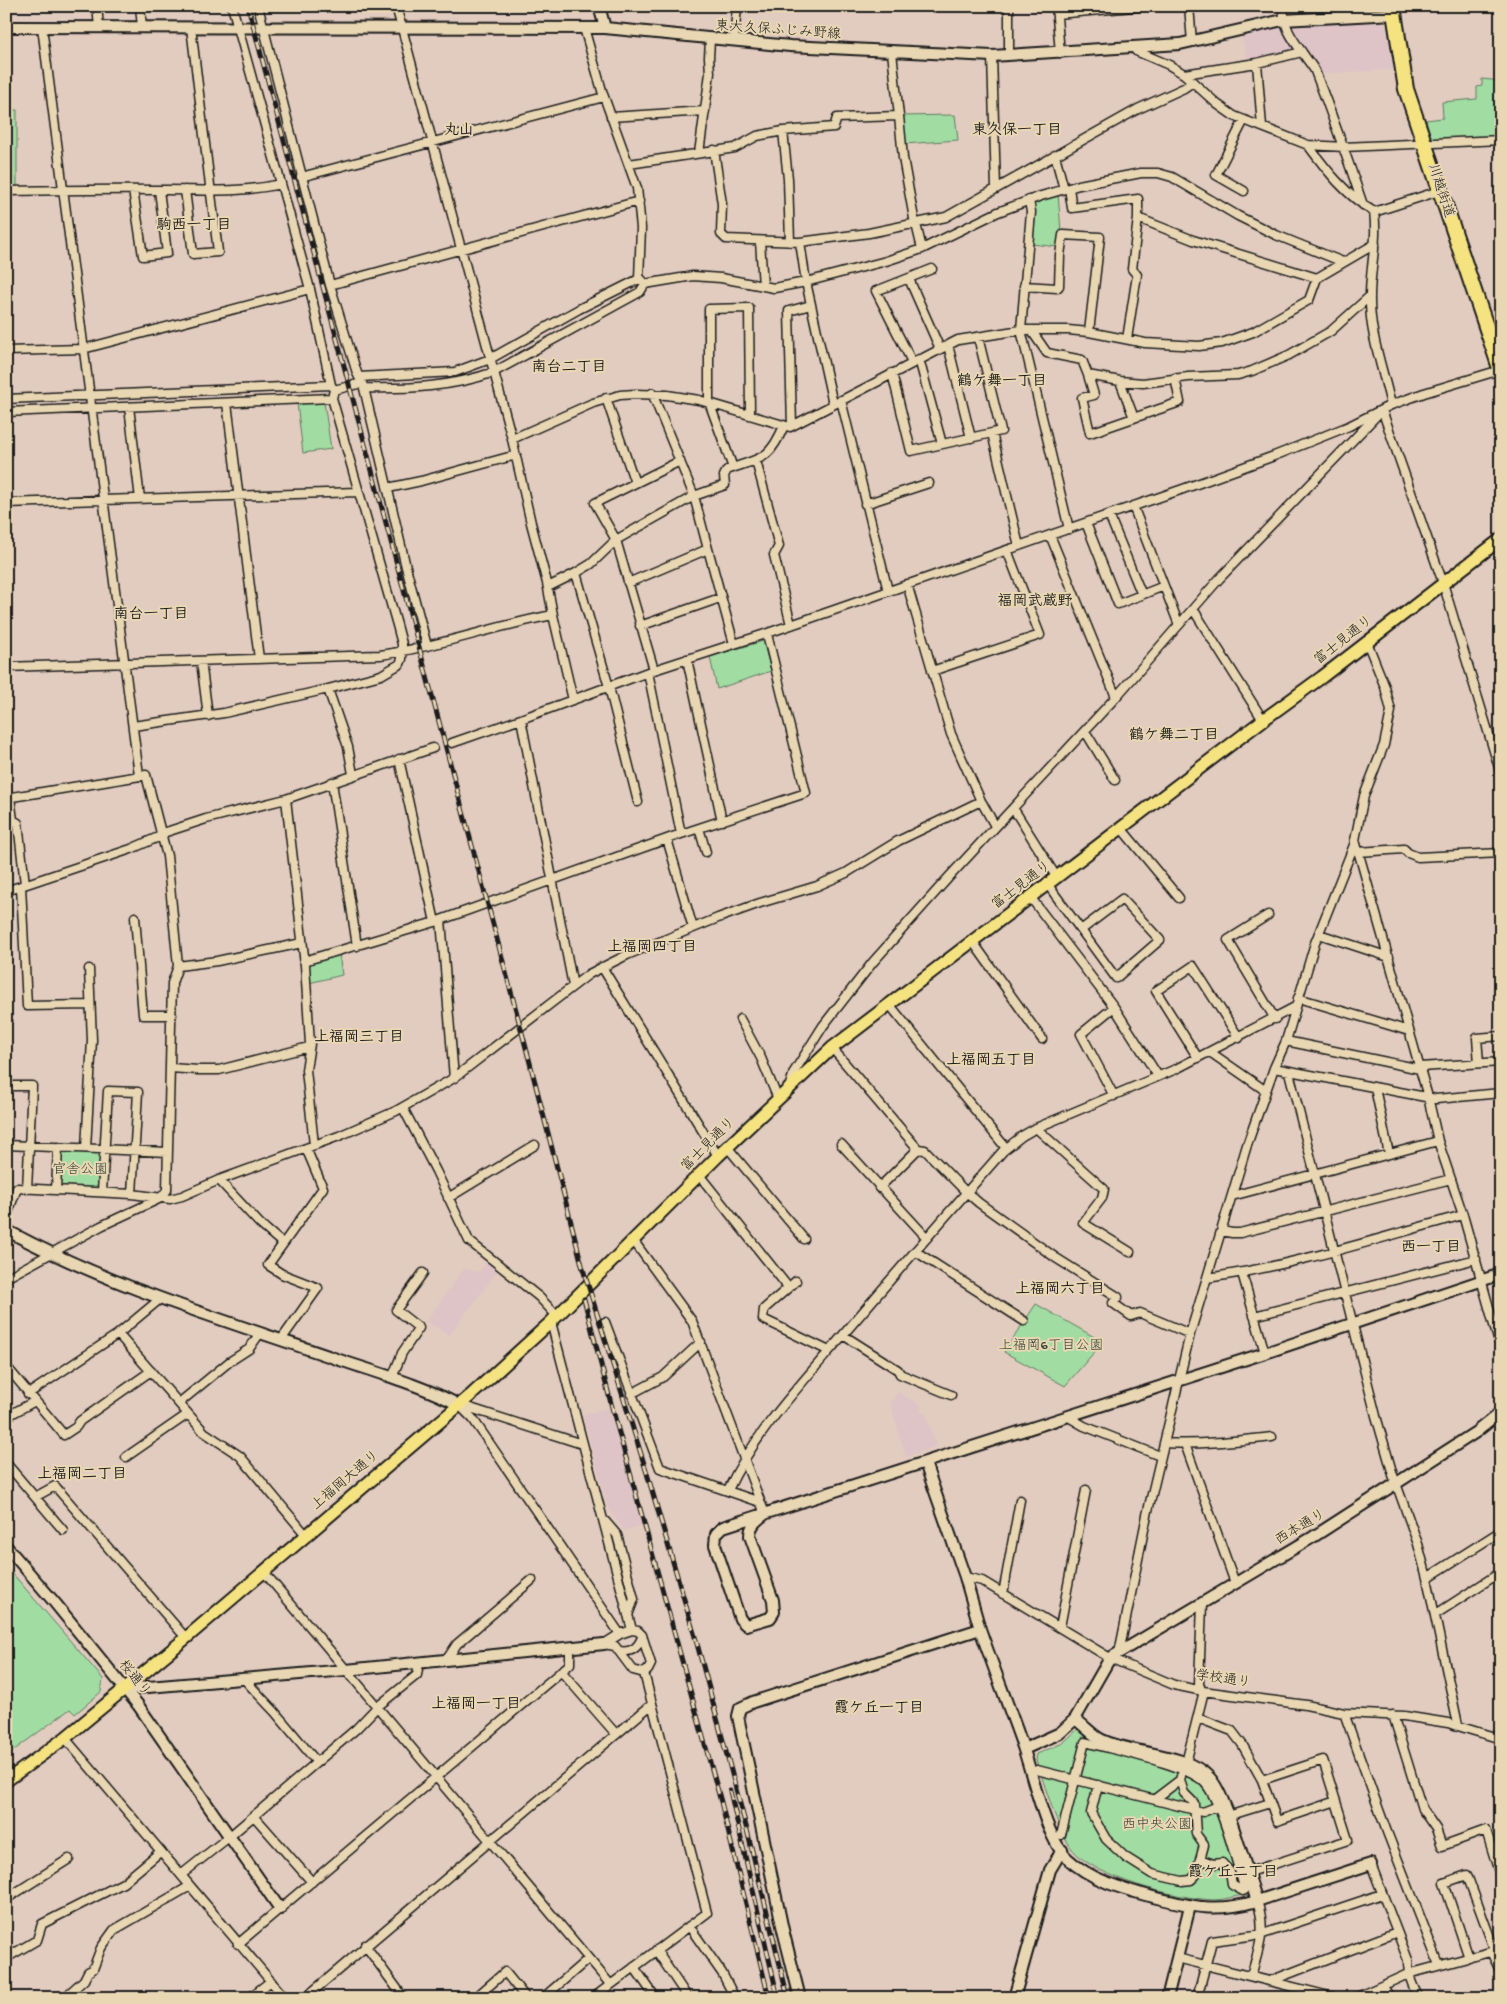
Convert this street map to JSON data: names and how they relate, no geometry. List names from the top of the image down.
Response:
{
  "streets": {
    "highway": ["川越街道"],
    "main road": ["富士見通り", "上福岡大通り"],
    "street": [
      "東大久保ふじみ野線",
      "西本通り",
      "桜通り",
      "学校通り"
    ]
  },
  "crossings": [
    ["東大久保ふじみ野線", "川越街道"],
    ["富士見通り", "上福岡大通り"],
    ["上福岡大通り", "桜通り"],
    ["西本通り", "学校通り"]
  ],
  "districts": [
    "丸山",
    "東久保一丁目",
    "駒西一丁目",
    "南台二丁目",
    "鶴ケ舞一丁目",
    "福岡武蔵野",
    "南台一丁目",
    "鶴ケ舞二丁目",
    "上福岡四丁目",
    "上福岡三丁目",
    "上福岡五丁目",
    "西一丁目",
    "上福岡六丁目",
    "上福岡二丁目",
    "上福岡一丁目",
    "霞ケ丘一丁目",
    "霞ケ丘二丁目"
  ],
  "parks": ["官舎公園", "上福岡6丁目公園", "西中央公園"]
}
